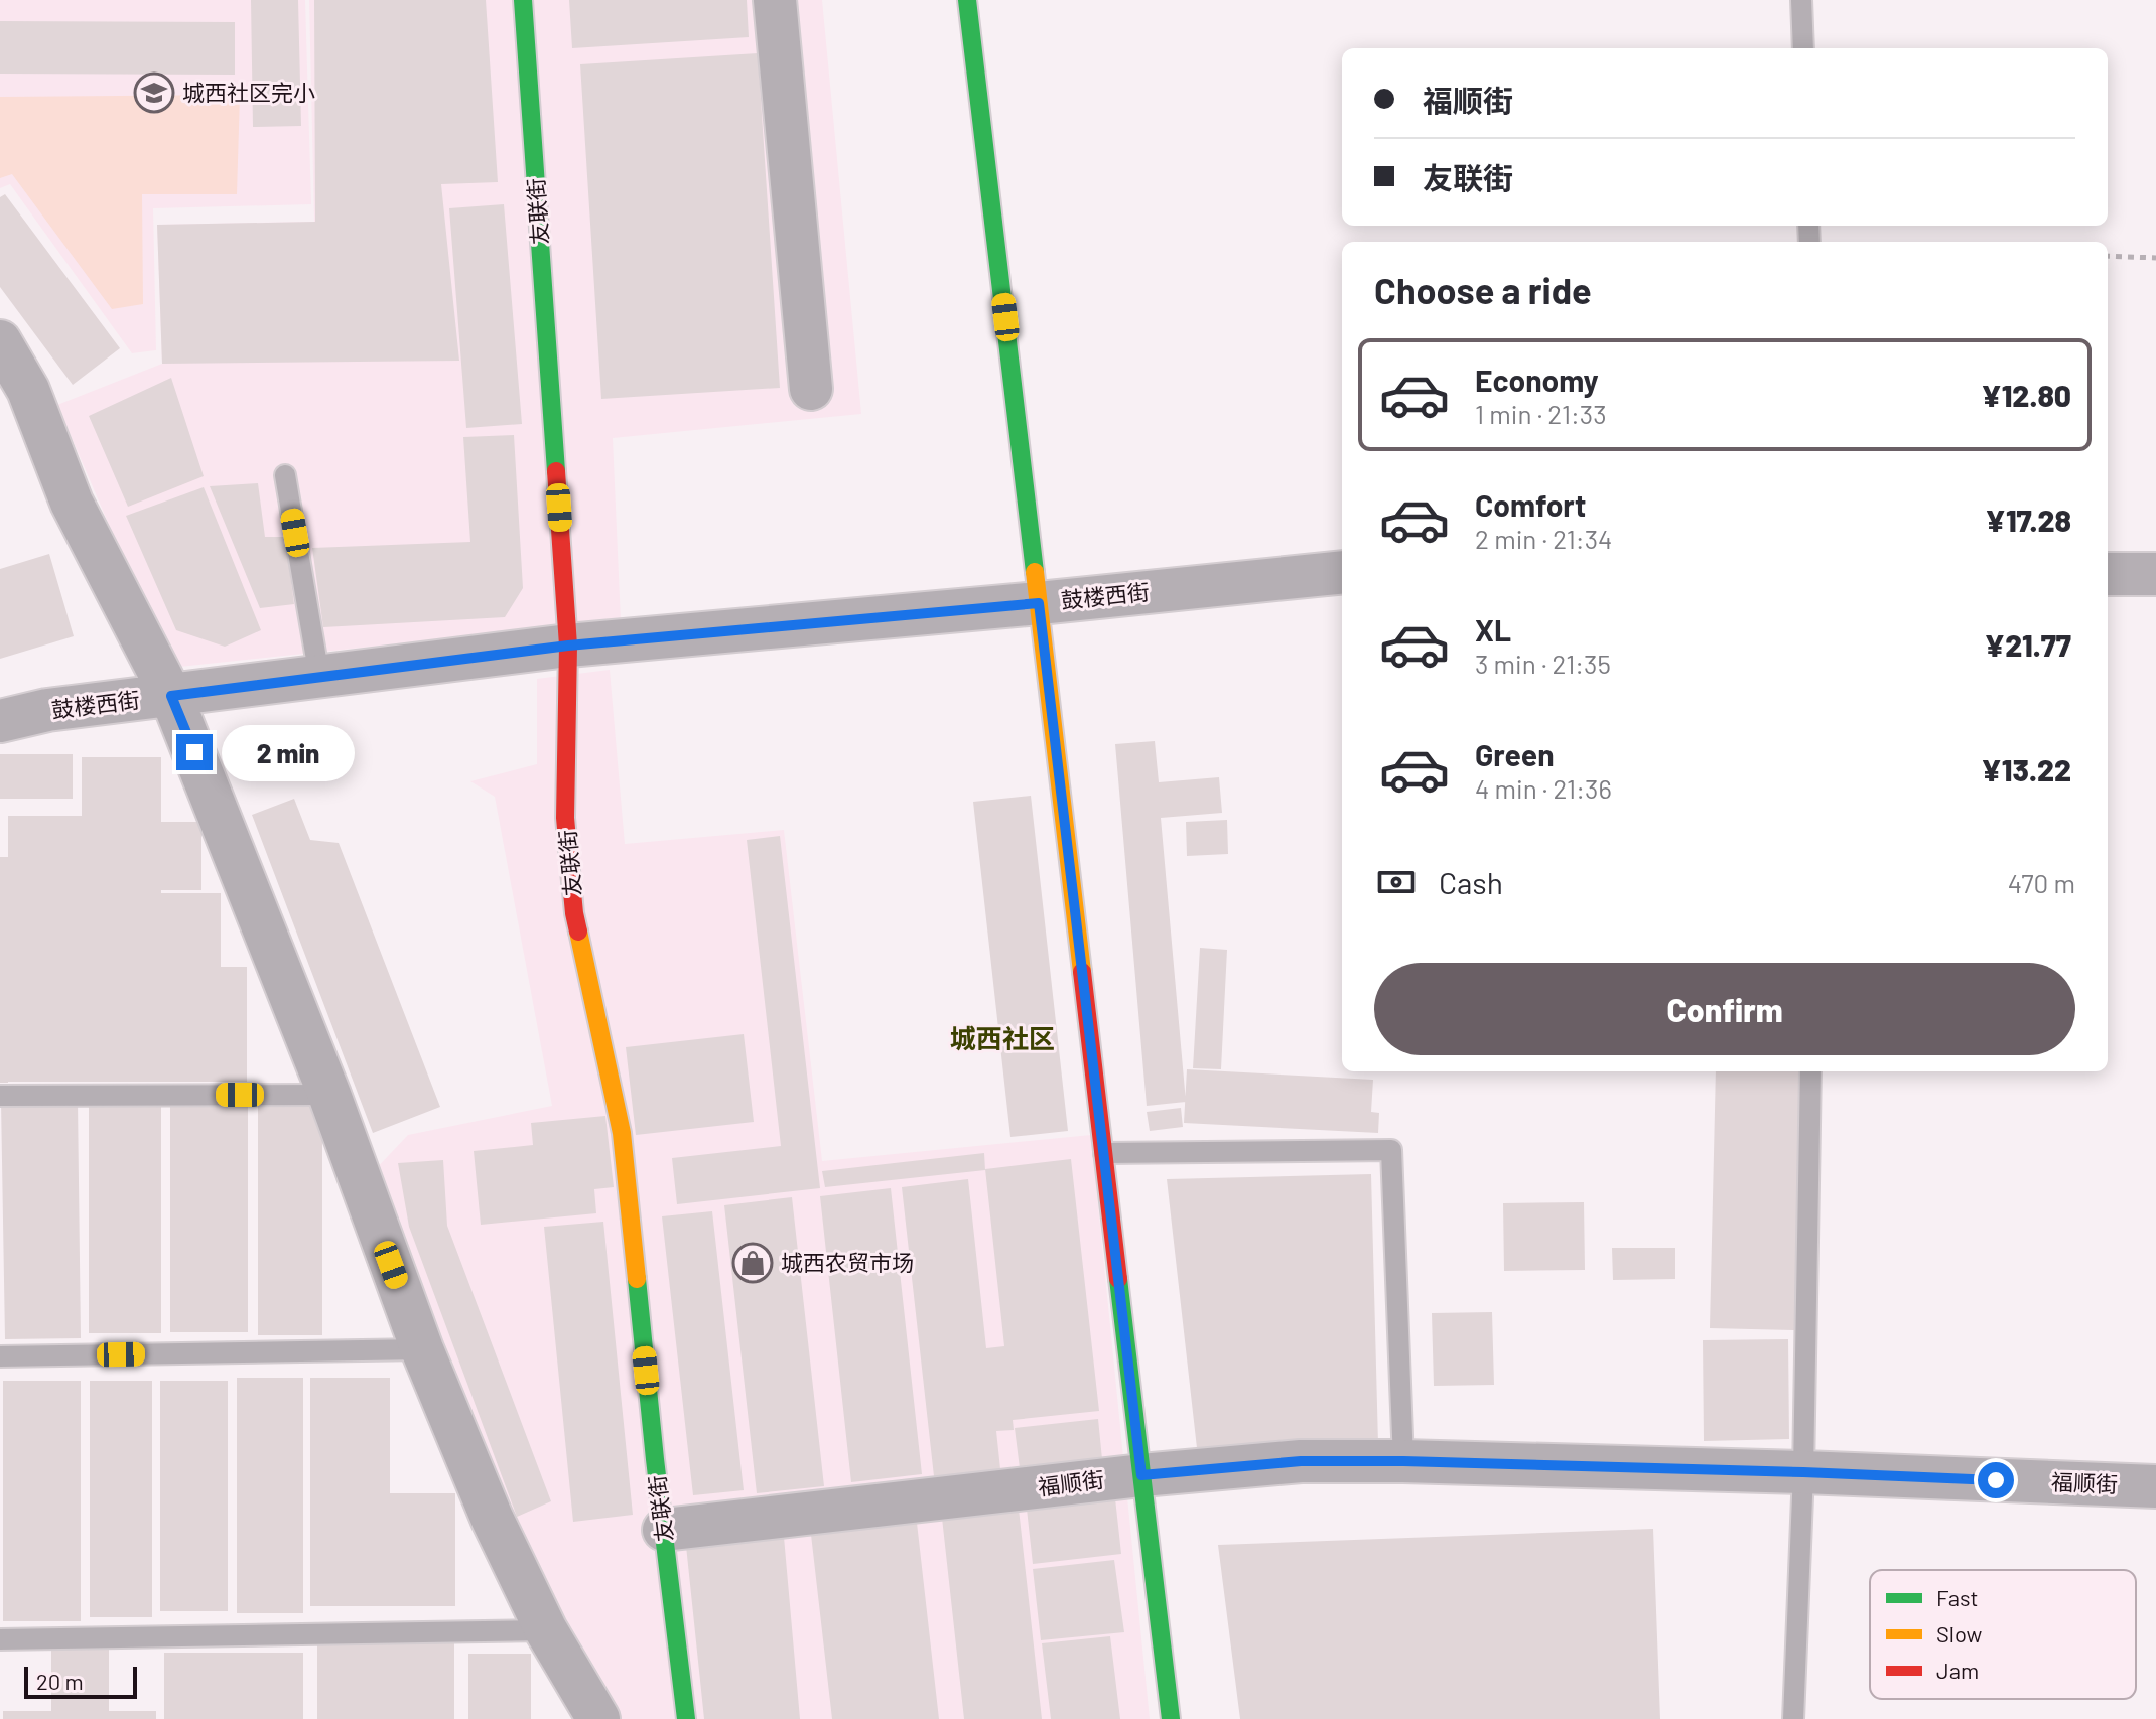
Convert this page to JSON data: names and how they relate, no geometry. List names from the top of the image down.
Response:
{
  "streets": {
    "street": ["友联街", "鼓楼西街", "福顺街"]
  },
  "crossings": [
    ["友联街", "鼓楼西街"],
    ["友联街", "福顺街"]
  ],
  "districts": ["城西社区"],
  "places": {
    "school or university": ["城西社区完小"],
    "shop": ["城西农贸市场"]
  },
  "legend": ["Fast", "Slow", "Jam"],
  "scale_bar": "20 m",
  "page": {
    "banner": ["福顺街", "友联街"],
    "heading": "Choose a ride",
    "list": [
      {
        "name": "Economy",
        "note": "1 min · 21:33",
        "value": "¥12.80"
      },
      {
        "name": "Comfort",
        "note": "2 min · 21:34",
        "value": "¥17.28"
      },
      {
        "name": "XL",
        "note": "3 min · 21:35",
        "value": "¥21.77"
      },
      {
        "name": "Green",
        "note": "4 min · 21:36",
        "value": "¥13.22"
      }
    ],
    "bubble": "2 min",
    "pay": ["Cash", "470 m"],
    "buttons": "Confirm",
    "scale": "20 m"
  }
}
